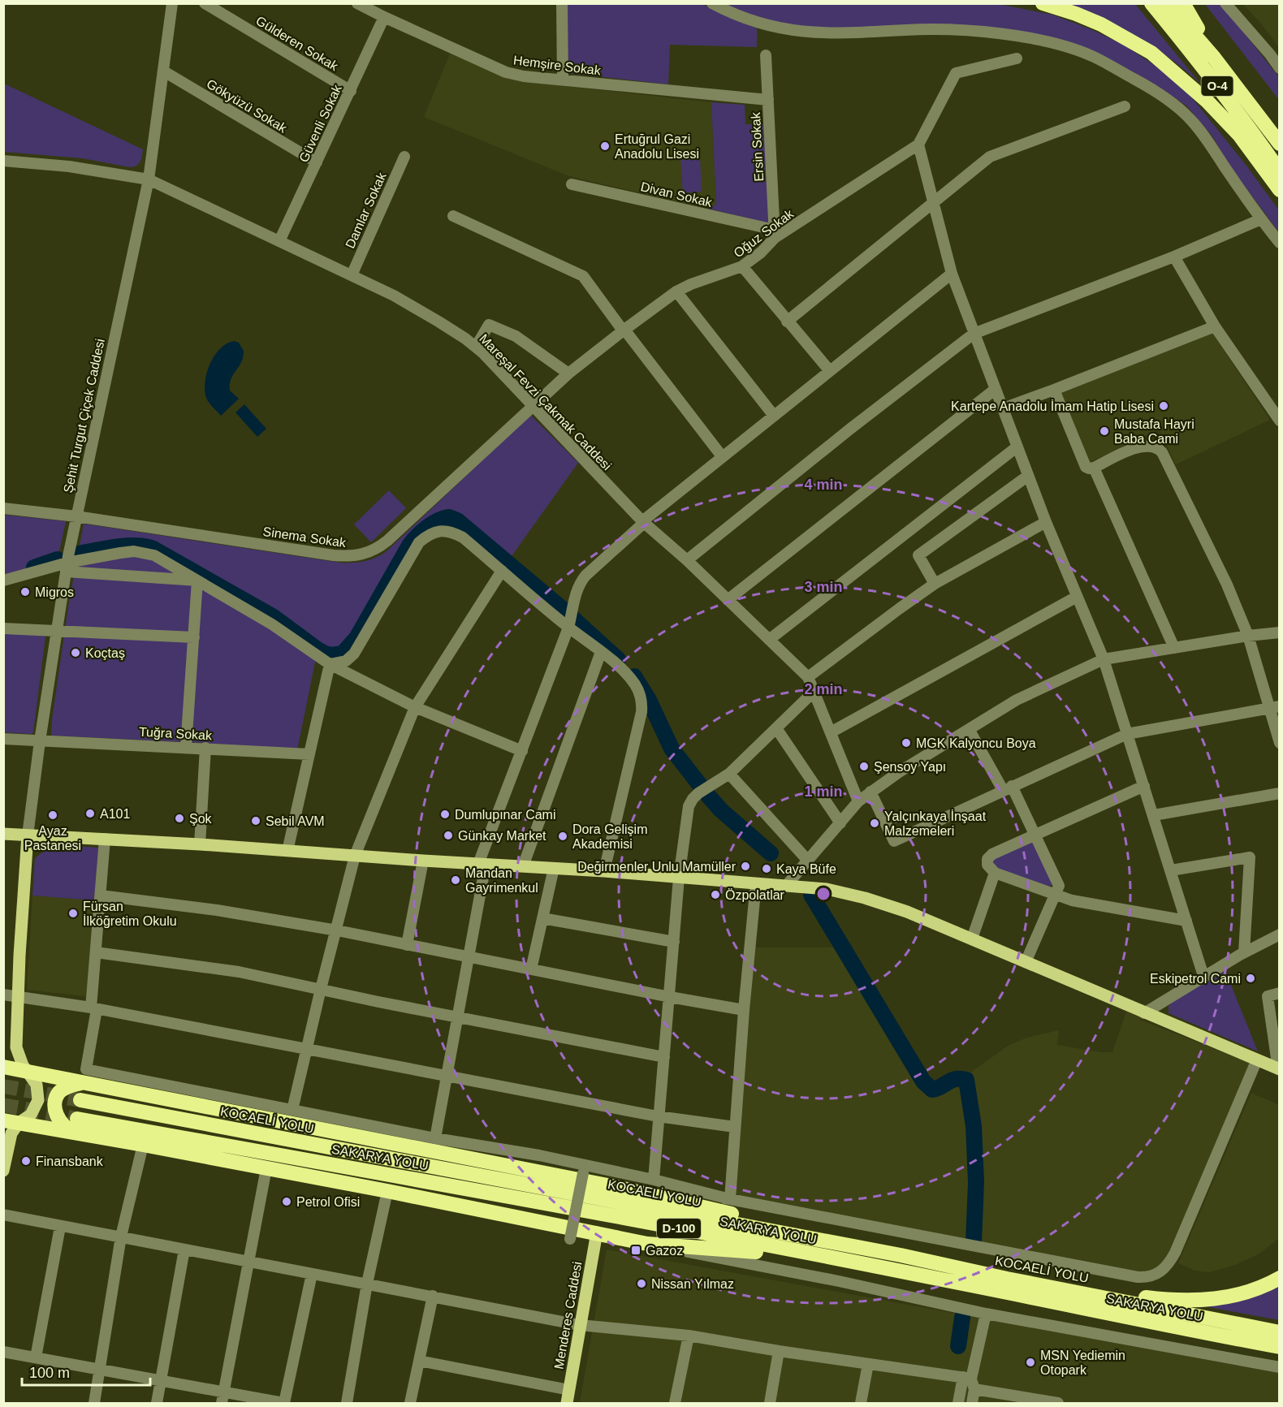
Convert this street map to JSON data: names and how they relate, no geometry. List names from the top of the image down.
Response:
{
  "streets": {
    "highway": [
      "O-4",
      "KOCAELİ YOLU",
      "SAKARYA YOLU",
      "D-100"
    ],
    "main road": ["Menderes Caddesi"],
    "street": [
      "Gülderen Sokak",
      "Hemşire Sokak",
      "Gökyüzü Sokak",
      "Güvenli Sokak",
      "Ersin Sokak",
      "Divan Sokak",
      "Damlar Sokak",
      "Oğuz Sokak",
      "Mareşal Fevzi Çakmak Caddesi",
      "Şehit Turgut Çiçek Caddesi",
      "Sinema Sokak",
      "Tuğra Sokak"
    ]
  },
  "crossings": [
    ["Gülderen Sokak", "Güvenli Sokak"],
    ["Hemşire Sokak", "Güvenli Sokak"],
    ["Hemşire Sokak", "Ersin Sokak"],
    ["Gökyüzü Sokak", "Güvenli Sokak"],
    ["Gökyüzü Sokak", "Şehit Turgut Çiçek Caddesi"],
    ["Güvenli Sokak", "Mareşal Fevzi Çakmak Caddesi"],
    ["Ersin Sokak", "Divan Sokak"],
    ["Ersin Sokak", "Oğuz Sokak"],
    ["Divan Sokak", "Oğuz Sokak"],
    ["Damlar Sokak", "Mareşal Fevzi Çakmak Caddesi"],
    ["Oğuz Sokak", "Mareşal Fevzi Çakmak Caddesi"],
    ["Oğuz Sokak", "Sinema Sokak"],
    ["Mareşal Fevzi Çakmak Caddesi", "Şehit Turgut Çiçek Caddesi"],
    ["Mareşal Fevzi Çakmak Caddesi", "Sinema Sokak"],
    ["Şehit Turgut Çiçek Caddesi", "Sinema Sokak"],
    ["Şehit Turgut Çiçek Caddesi", "Tuğra Sokak"]
  ],
  "places": {
    "other": [
      "Ertuğrul Gazi Anadolu Lisesi",
      "Kartepe Anadolu İmam Hatip Lisesi",
      "Mustafa Hayri Baba Cami",
      "Migros",
      "Koçtaş",
      "MGK Kalyoncu Boya",
      "Şensoy Yapı",
      "A101",
      "Dumlupınar Cami",
      "Ayaz Pastanesi",
      "Şok",
      "Sebil AVM",
      "Yalçınkaya İnşaat Malzemeleri",
      "Günkay Market",
      "Dora Gelişim Akademisi",
      "Değirmenler Unlu Mamüller",
      "Kaya Büfe",
      "Mandan Gayrimenkul",
      "Özpolatlar",
      "Fürsan İlköğretim Okulu",
      "Eskipetrol Cami",
      "Finansbank",
      "Petrol Ofisi",
      "Nissan Yılmaz",
      "MSN Yediemin Otopark"
    ],
    "transit": ["Gazoz"]
  },
  "scale_bar": "100 m",
  "rings": [
    "4 min",
    "3 min",
    "2 min",
    "1 min"
  ]
}
